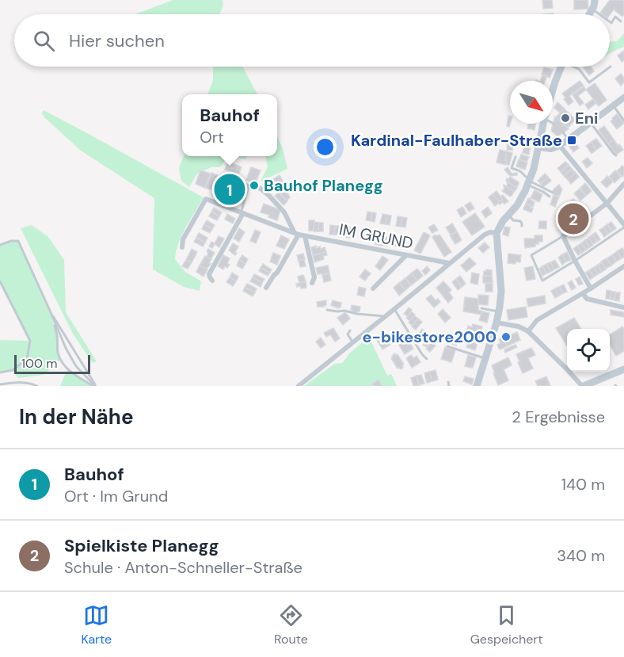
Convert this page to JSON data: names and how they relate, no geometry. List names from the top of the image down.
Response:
{
  "streets": {
    "street": ["IM GRUND"]
  },
  "places": {
    "other": ["Eni", "Bauhof Planegg", "e-bikestore2000"],
    "transit": ["Kardinal-Faulhaber-Straße"]
  },
  "scale_bar": "100 m",
  "north": "bottom right",
  "page": {
    "search": "Hier suchen",
    "popup": ["Bauhof", "Ort"],
    "pins": ["1", "2"],
    "scale": "100 m",
    "heading": ["In der Nähe", "2 Ergebnisse"],
    "list": [
      {
        "mark": "1",
        "name": "Bauhof",
        "note": "Ort · Im Grund",
        "value": "140 m"
      },
      {
        "mark": "2",
        "name": "Spielkiste Planegg",
        "note": "Schule · Anton-Schneller-Straße",
        "value": "340 m"
      }
    ],
    "nav": ["Karte", "Route", "Gespeichert"]
  }
}
